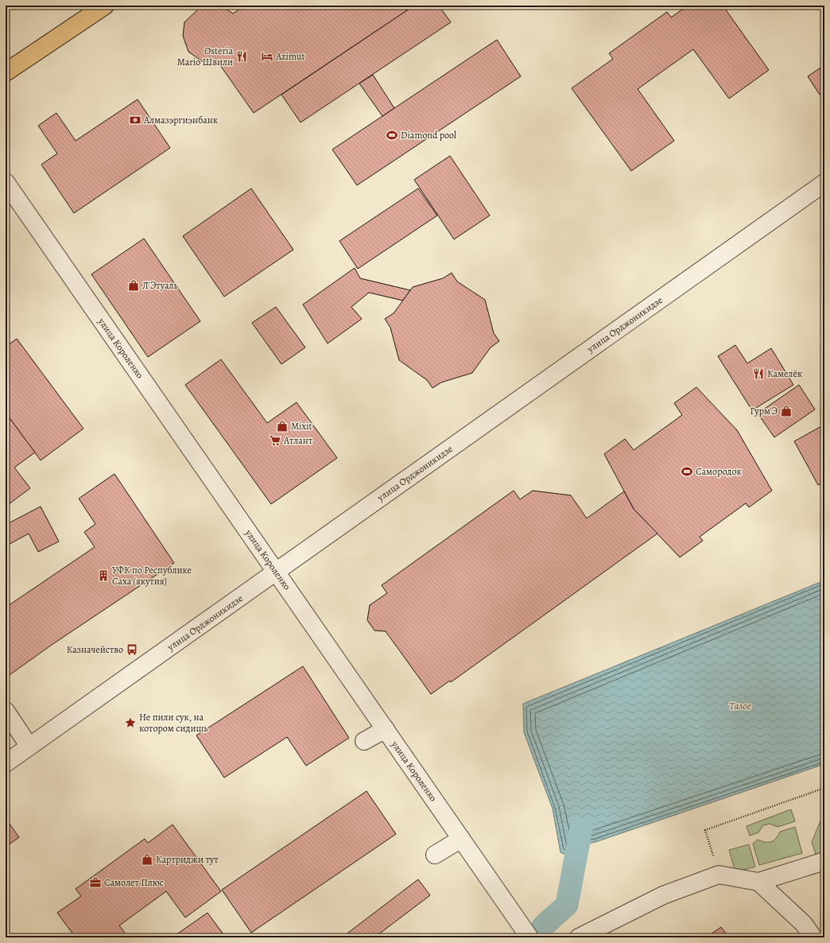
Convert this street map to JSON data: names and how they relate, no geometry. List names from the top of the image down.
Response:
{
  "streets": {
    "street": ["улица Орджоникидзе", "улица Короленко"]
  },
  "crossings": [
    ["улица Орджоникидзе", "улица Короленко"]
  ],
  "water": ["Талое"],
  "places": {
    "restaurant": ["Osteria Mario Швили", "Камелёк"],
    "hotel": ["Azimut"],
    "bank": ["Алмазэргиэнбанк"],
    "sports": ["Diamond pool", "Самородок"],
    "shop": [
      "Л'Этуаль",
      "Гурм'Э",
      "Mixit",
      "Картриджи тут"
    ],
    "supermarket": ["Атлант"],
    "building": ["УФК по Республике Саха (якутия)"],
    "bus stop": ["Казначейство"],
    "place": ["Не пили сук, на котором сидишь"],
    "office": ["Самолет Плюс"]
  }
}
